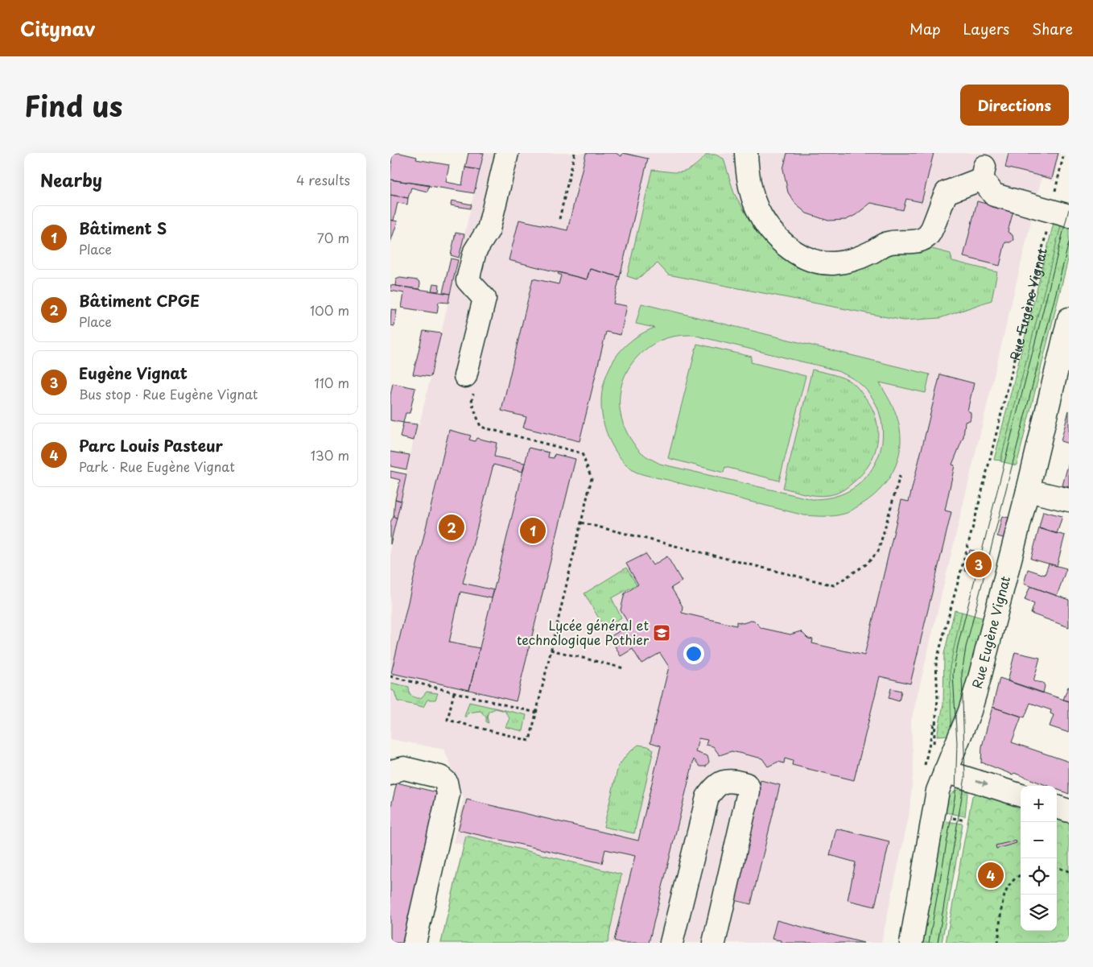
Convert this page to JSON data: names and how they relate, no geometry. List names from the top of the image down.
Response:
{
  "streets": {
    "street": ["Rue Eugène Vignat"]
  },
  "places": {
    "school or university": ["Lycée général et technologique Pothier"]
  },
  "page": {
    "header": "Citynav",
    "nav": ["Map", "Layers", "Share"],
    "title": "Find us",
    "buttons": "Directions",
    "heading": ["Nearby", "4 results"],
    "list": [
      {
        "mark": "1",
        "name": "Bâtiment S",
        "note": "Place",
        "value": "70 m"
      },
      {
        "mark": "2",
        "name": "Bâtiment CPGE",
        "note": "Place",
        "value": "100 m"
      },
      {
        "mark": "3",
        "name": "Eugène Vignat",
        "note": "Bus stop · Rue Eugène Vignat",
        "value": "110 m"
      },
      {
        "mark": "4",
        "name": "Parc Louis Pasteur",
        "note": "Park · Rue Eugène Vignat",
        "value": "130 m"
      }
    ],
    "pins": [
      "2",
      "1",
      "3",
      "4"
    ],
    "map_buttons": ["+", "−"]
  }
}
